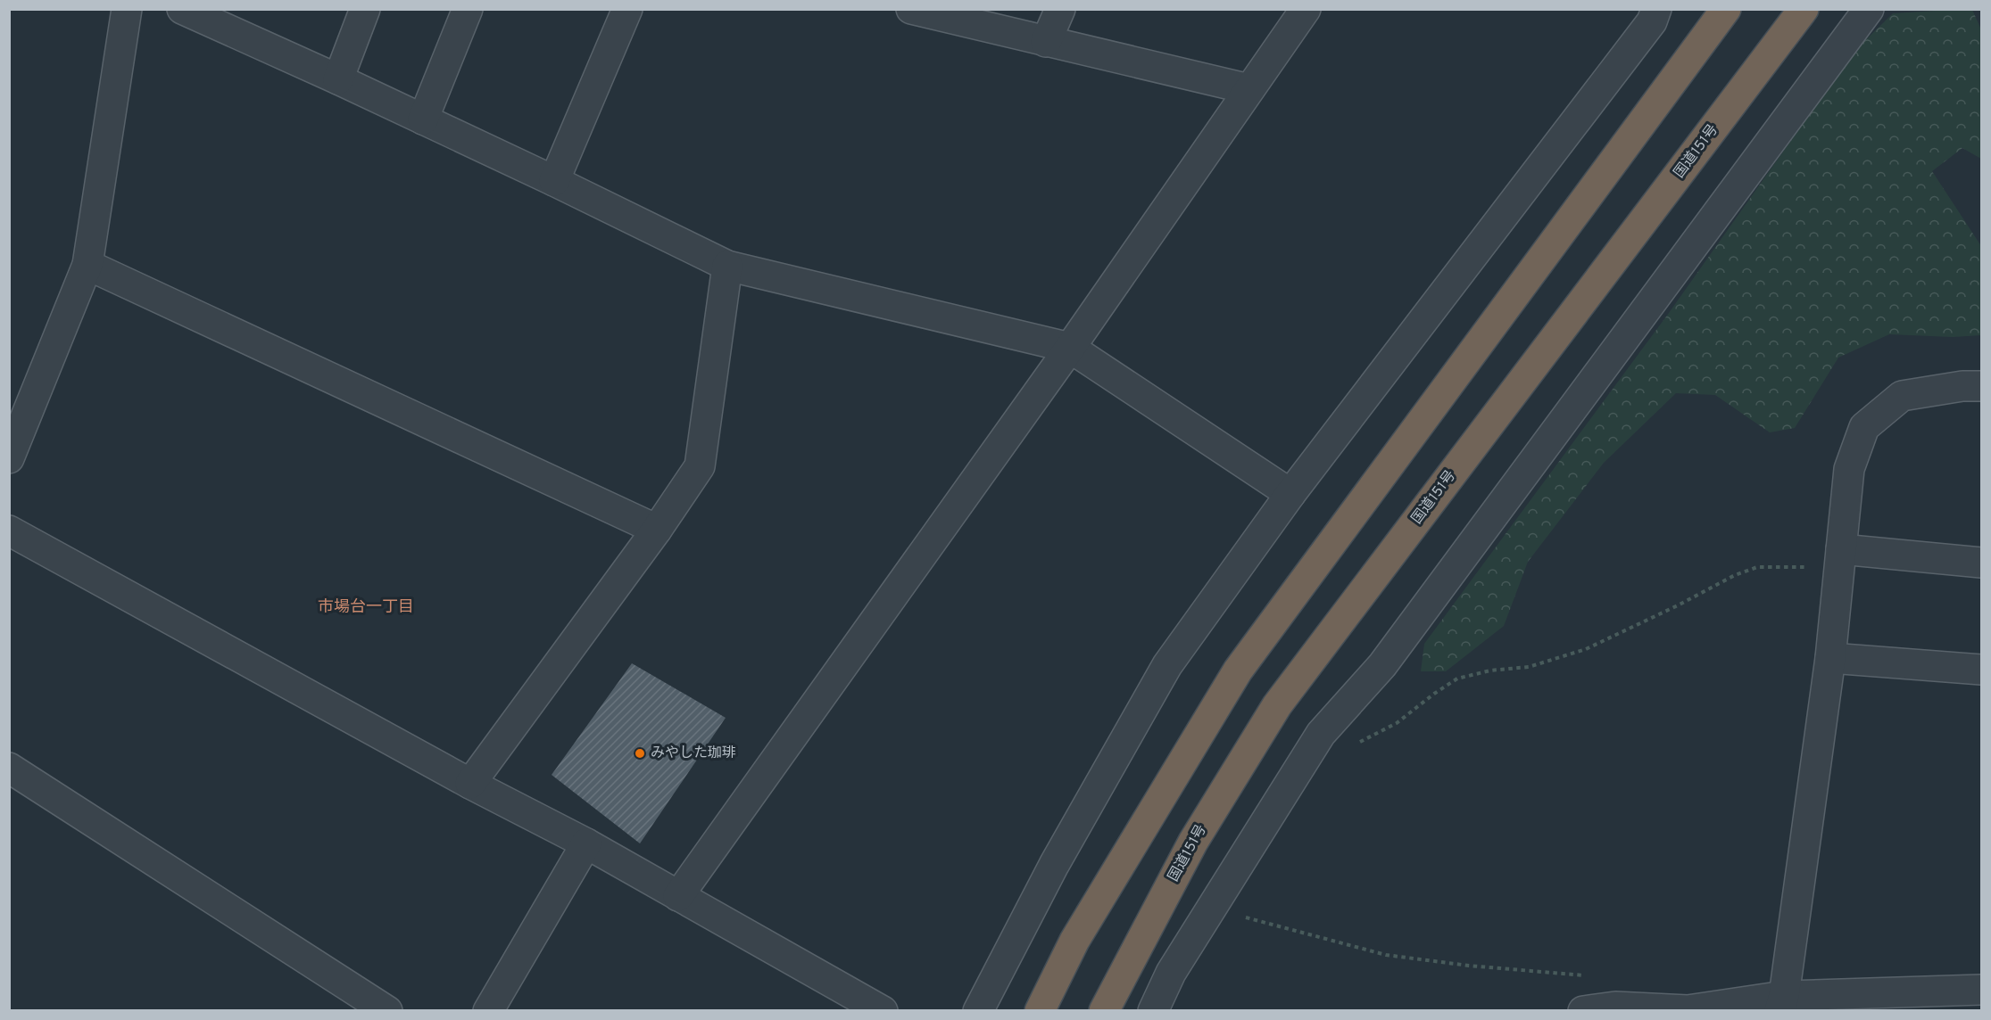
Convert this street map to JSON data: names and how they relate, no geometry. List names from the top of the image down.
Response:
{
  "streets": {
    "highway": ["国道151号"]
  },
  "districts": ["市場台一丁目"],
  "places": ["みやした珈琲"]
}
